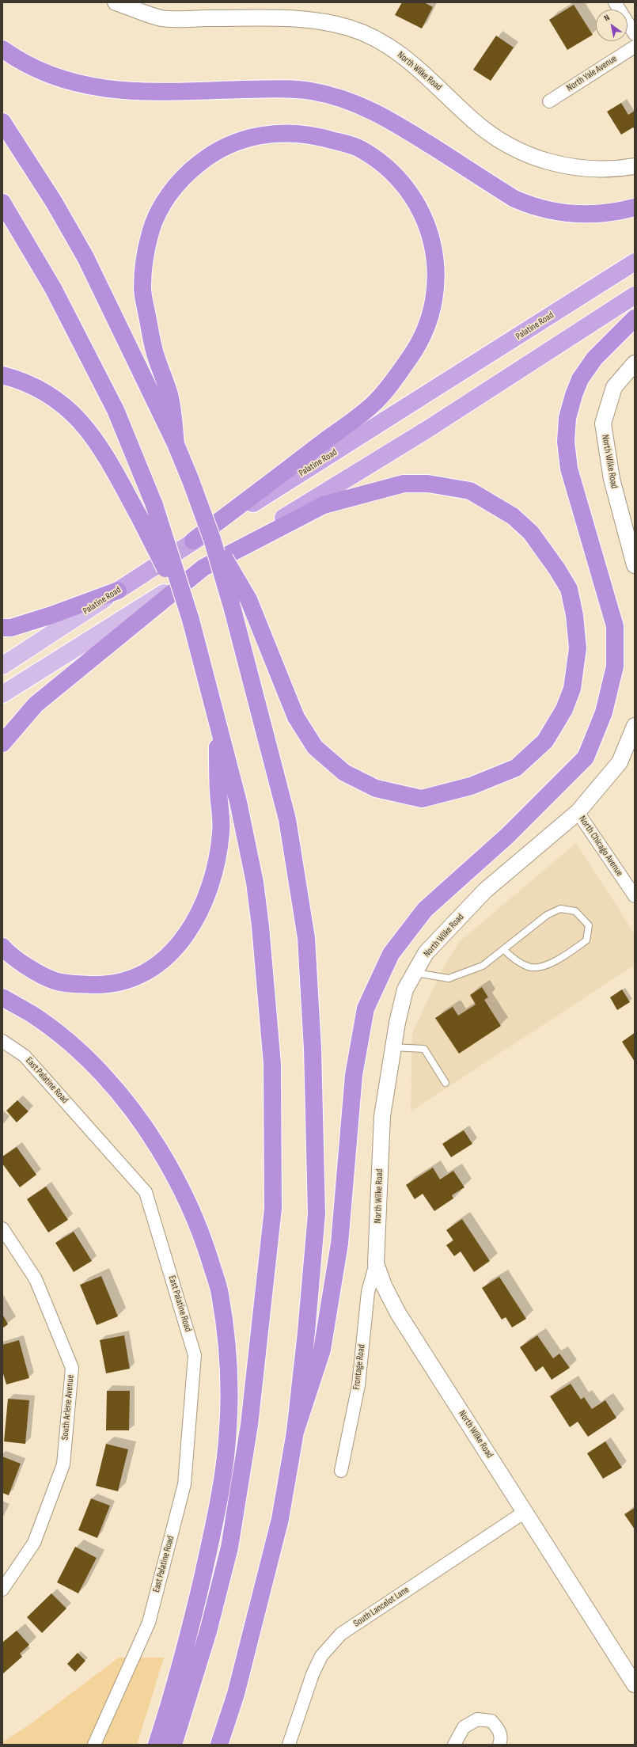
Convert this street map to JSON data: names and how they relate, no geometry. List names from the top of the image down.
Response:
{
  "streets": {
    "highway": ["Palatine Road"],
    "street": [
      "North Wilke Road",
      "North Yale Avenue",
      "North Chicago Avenue",
      "East Palatine Road",
      "Frontage Road",
      "South Arlene Avenue",
      "South Lancelot Lane"
    ]
  },
  "crossings": [
    ["North Wilke Road", "North Chicago Avenue"],
    ["North Wilke Road", "Frontage Road"],
    ["North Wilke Road", "South Lancelot Lane"]
  ],
  "north": "top left"
}
